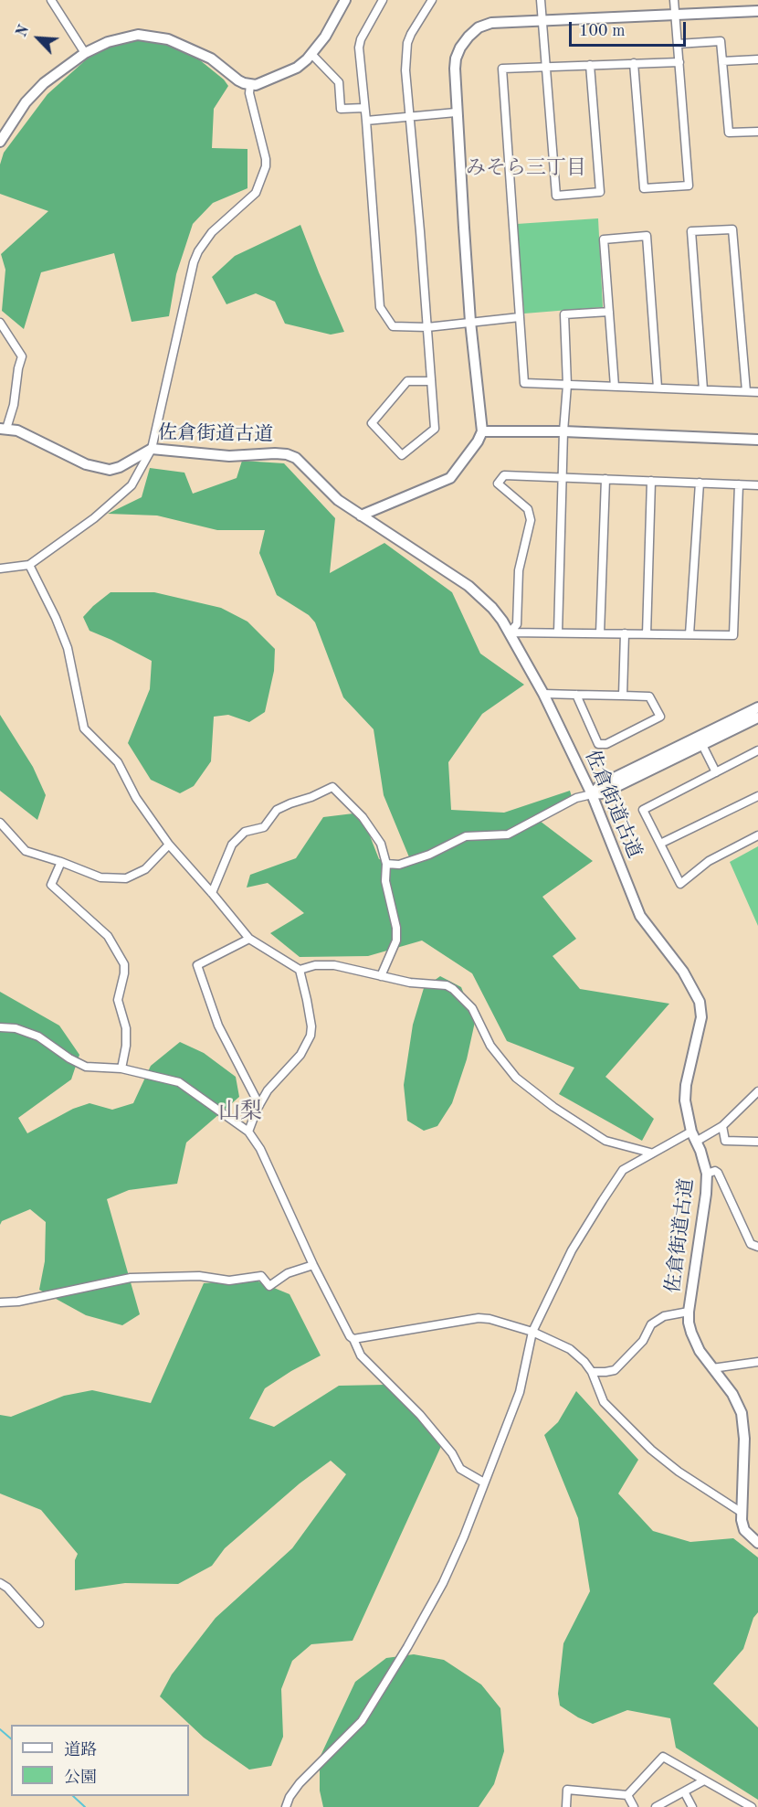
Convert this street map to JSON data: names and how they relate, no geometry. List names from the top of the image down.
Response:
{
  "streets": {
    "street": ["佐倉街道古道"]
  },
  "districts": ["みそら三丁目", "山梨"],
  "legend": ["道路", "公園"],
  "scale_bar": "100 m",
  "north": "top left"
}
